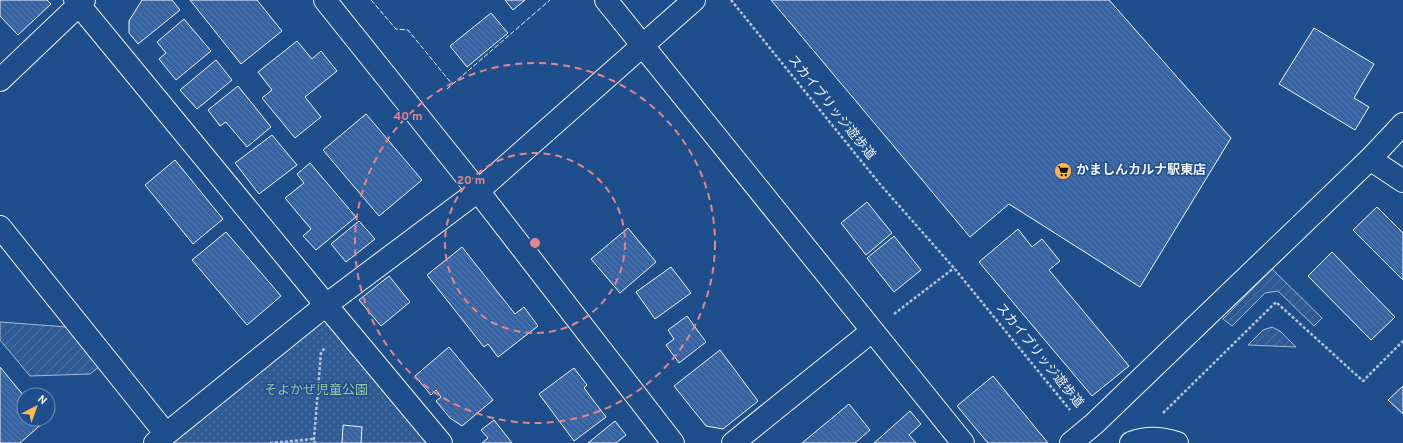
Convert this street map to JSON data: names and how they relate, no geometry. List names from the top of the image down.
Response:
{
  "streets": {
    "path": ["スカイブリッジ遊歩道"]
  },
  "parks": ["そよかぜ児童公園"],
  "places": {
    "supermarket": ["かましんカルナ駅東店"]
  },
  "north": "top right",
  "rings": ["40 m", "20 m"]
}
